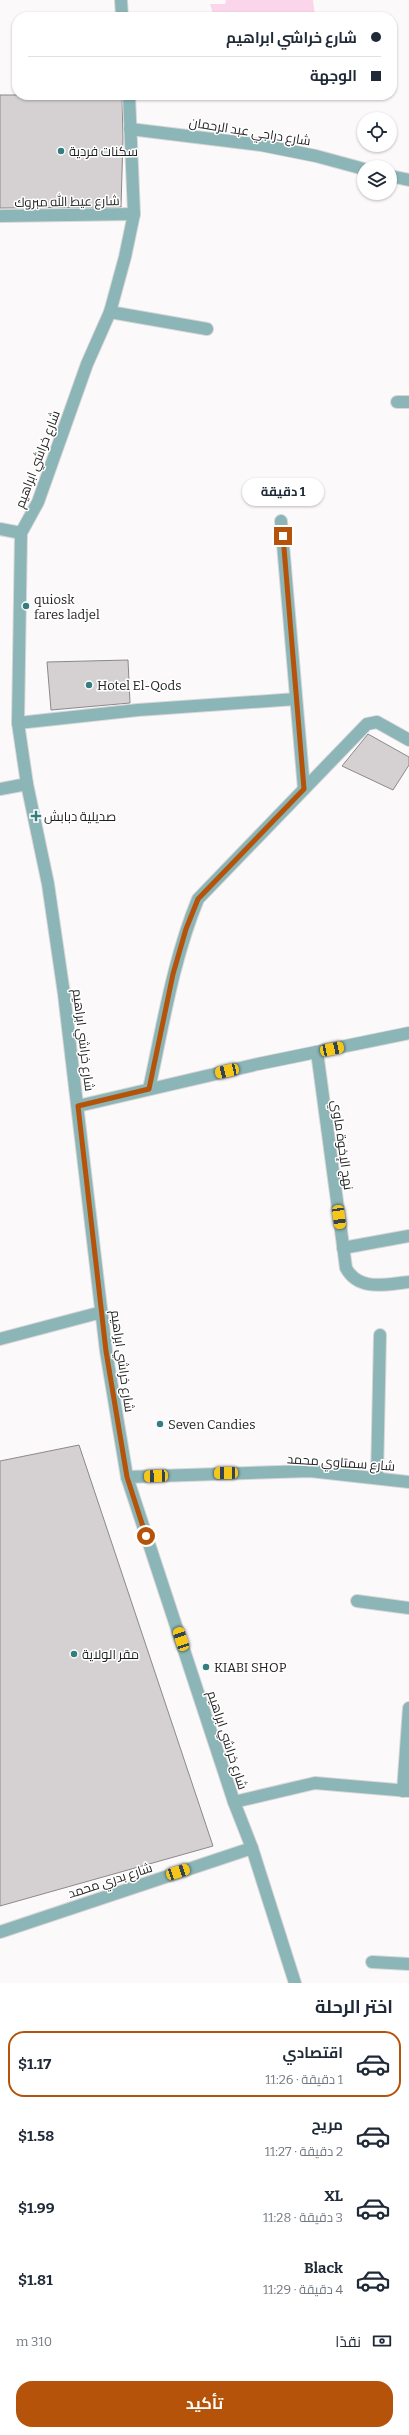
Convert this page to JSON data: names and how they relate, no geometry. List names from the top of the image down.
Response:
{
  "streets": {
    "street": [
      "شارع دراجي عبد الرحمان",
      "شارع عيط الله مبروك",
      "شارع خراشي ابراهيم",
      "نهج الإخوة ماوي",
      "شارع سمتاوي محمد",
      "شارع بدري محمد"
    ]
  },
  "crossings": [
    ["شارع دراجي عبد الرحمان", "شارع خراشي ابراهيم"],
    ["شارع عيط الله مبروك", "شارع خراشي ابراهيم"],
    ["شارع خراشي ابراهيم", "شارع سمتاوي محمد"],
    ["شارع خراشي ابراهيم", "شارع بدري محمد"]
  ],
  "places": {
    "other": [
      "سكنات فردية",
      "quiosk fares ladjel",
      "Hotel El-Qods",
      "Seven Candies",
      "مقر الولاية",
      "KIABI SHOP"
    ],
    "health": ["صديلية دبابش"]
  },
  "page": {
    "banner": ["شارع خراشي ابراهيم", "الوجهة"],
    "bubble": "1 دقيقة",
    "heading": "اختر الرحلة",
    "list": [
      {
        "name": "اقتصادي",
        "note": "1 دقيقة · 11:26",
        "value": "$1.17"
      },
      {
        "name": "مريح",
        "note": "2 دقيقة · 11:27",
        "value": "$1.58"
      },
      {
        "name": "XL",
        "note": "3 دقيقة · 11:28",
        "value": "$1.99"
      },
      {
        "name": "Black",
        "note": "4 دقيقة · 11:29",
        "value": "$1.81"
      }
    ],
    "pay": ["نقدًا", "310 m"],
    "buttons": "تأكيد"
  }
}
